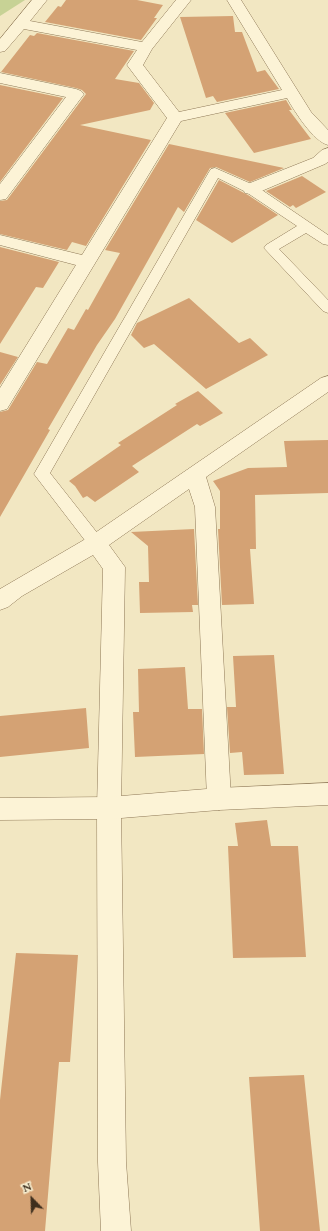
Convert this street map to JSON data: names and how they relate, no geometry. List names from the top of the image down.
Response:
{
  "north": "top left"
}
